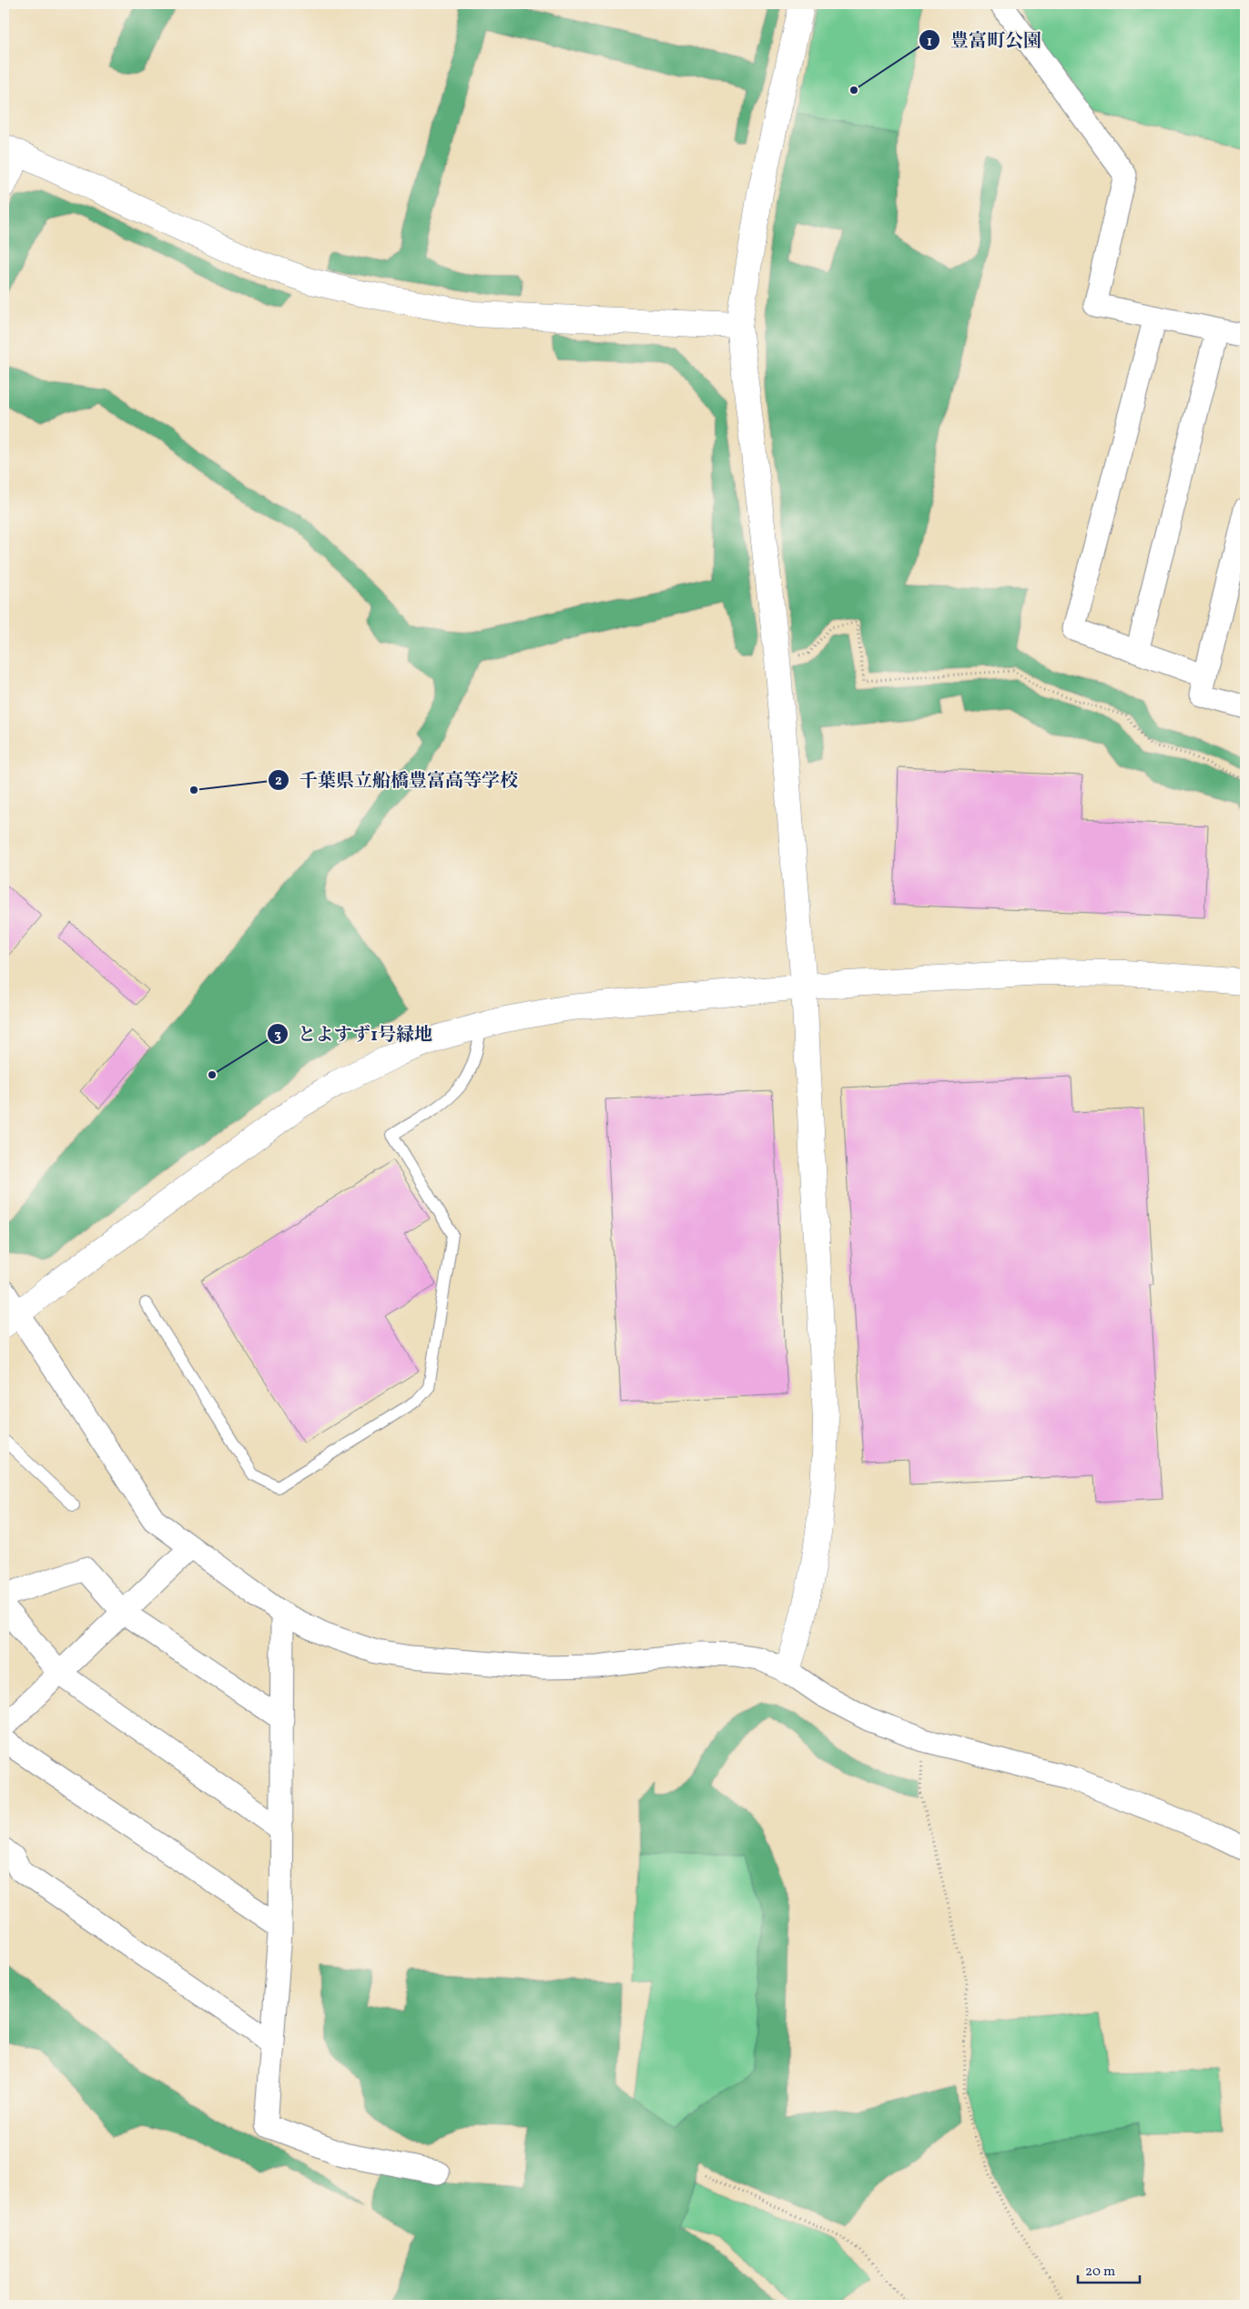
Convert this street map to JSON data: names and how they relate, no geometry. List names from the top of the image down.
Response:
{
  "places": ["豊富町公園", "千葉県立船橋豊富高等学校", "とよすず1号緑地"],
  "scale_bar": "20 m"
}
